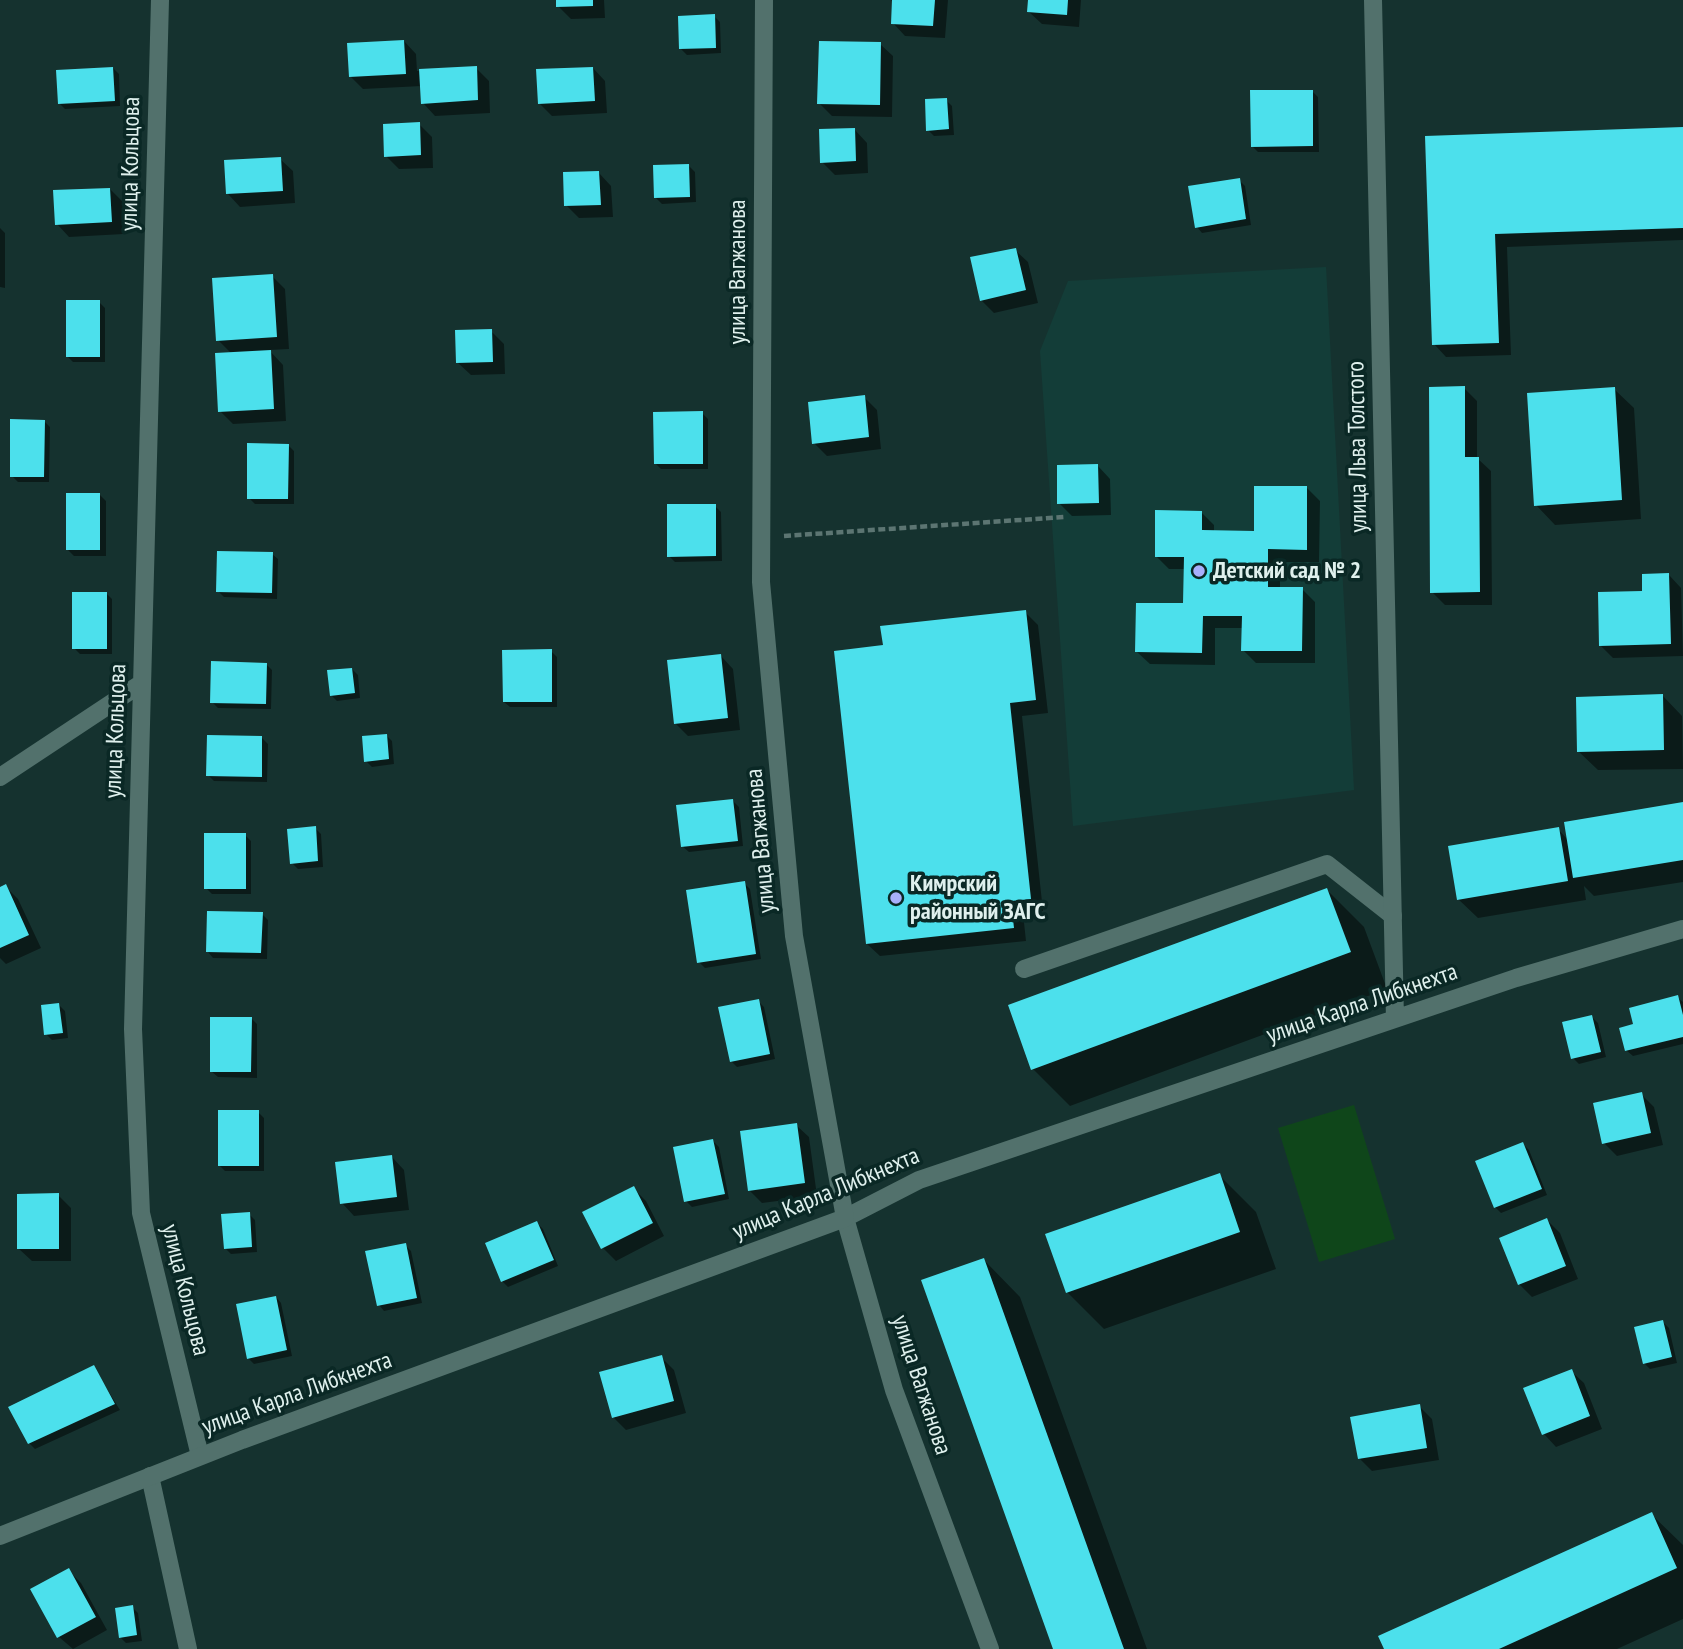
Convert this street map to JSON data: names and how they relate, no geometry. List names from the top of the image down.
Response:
{
  "streets": {
    "street": [
      "улица Кольцова",
      "улица Вагжанова",
      "улица Льва Толстого",
      "улица Карла Либкнехта"
    ]
  },
  "crossings": [
    ["улица Кольцова", "улица Карла Либкнехта"],
    ["улица Вагжанова", "улица Карла Либкнехта"],
    ["улица Льва Толстого", "улица Карла Либкнехта"]
  ],
  "places": ["Детский сад № 2", "Кимрский районный ЗАГС"]
}
